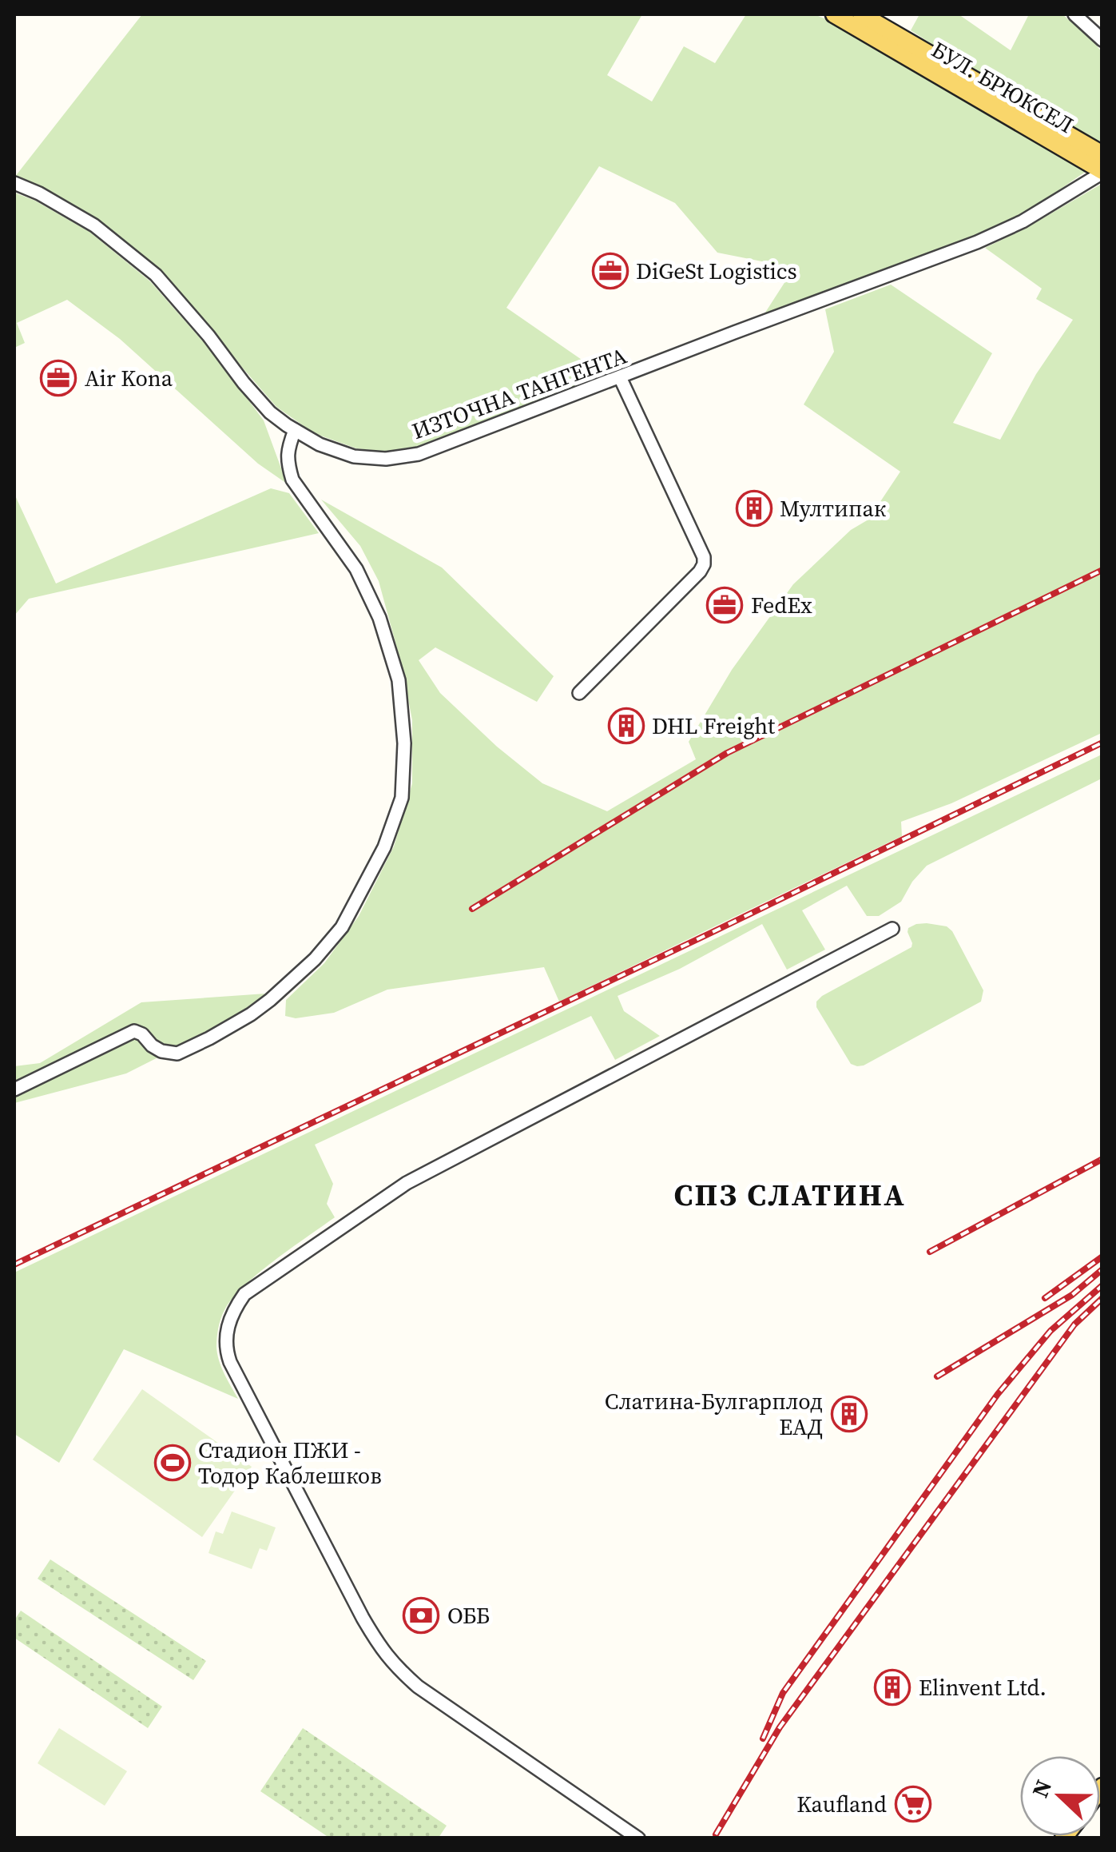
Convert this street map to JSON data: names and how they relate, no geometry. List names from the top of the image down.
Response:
{
  "streets": {
    "main road": ["БУЛ. БРЮКСЕЛ"],
    "street": ["ИЗТОЧНА ТАНГЕНТА"]
  },
  "crossings": [
    ["БУЛ. БРЮКСЕЛ", "ИЗТОЧНА ТАНГЕНТА"]
  ],
  "districts": ["СПЗ СЛАТИНА"],
  "places": {
    "office": ["DiGeSt Logistics", "Air Kona", "FedEx"],
    "building": [
      "Мултипак",
      "DHL Freight",
      "Слатина-Булгарплод ЕАД",
      "Elinvent Ltd."
    ],
    "sports": ["Стадион ПЖИ - Тодор Каблешков"],
    "bank": ["ОББ"],
    "supermarket": ["Kaufland"]
  },
  "north": "left"
}
